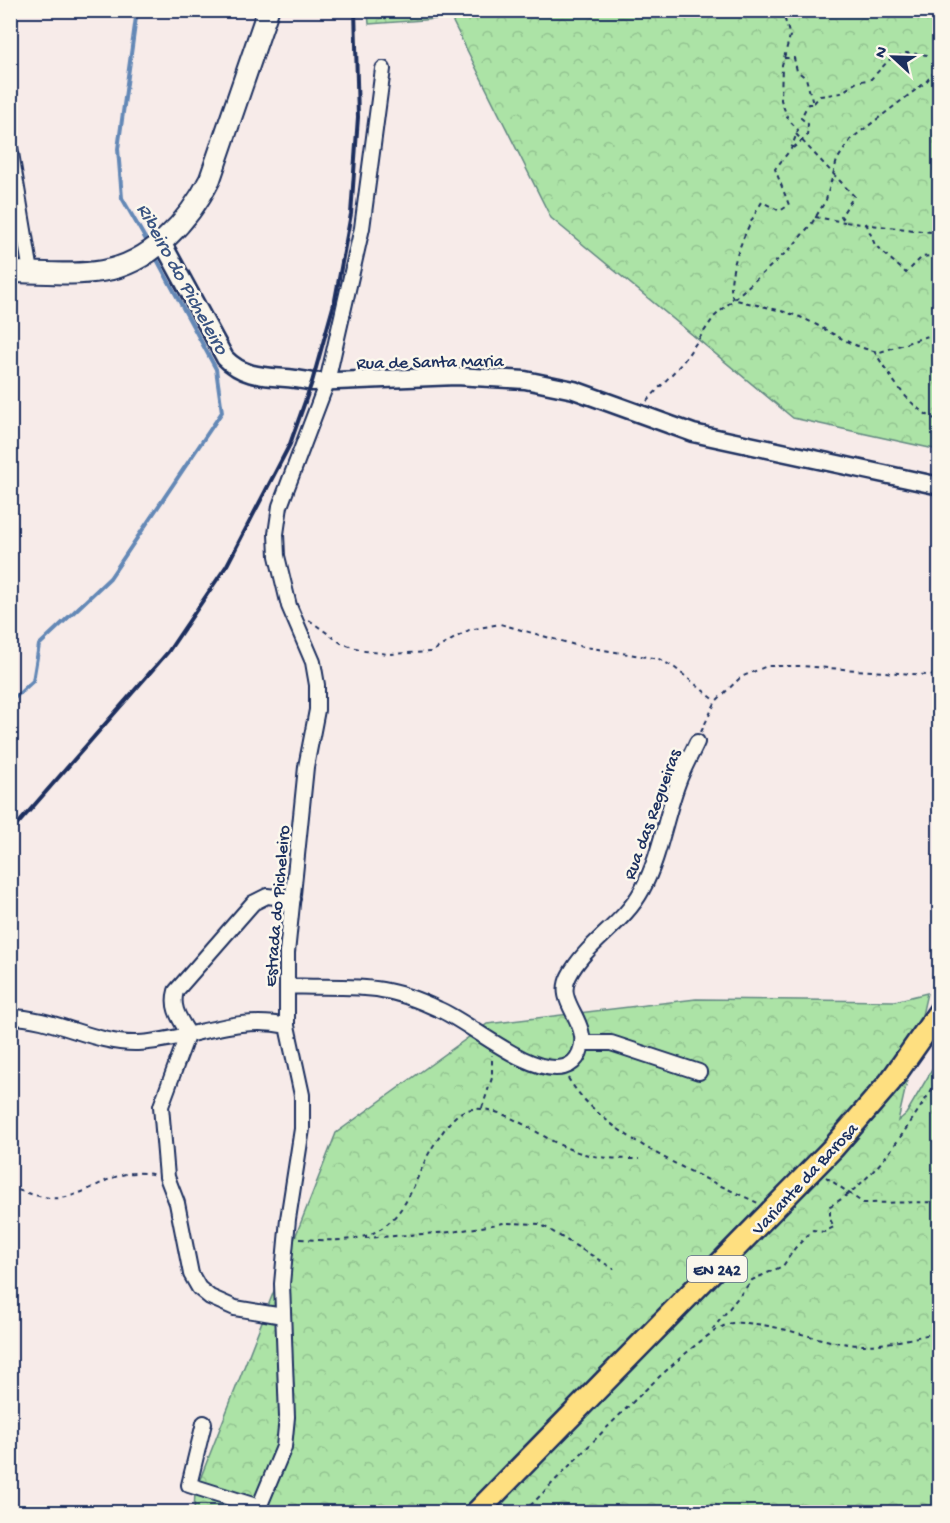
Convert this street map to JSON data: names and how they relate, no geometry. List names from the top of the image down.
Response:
{
  "streets": {
    "main road": ["Variante da Barosa", "EN 242"],
    "street": ["Rua de Santa Maria", "Rua das Regueiras", "Estrada do Picheleiro"]
  },
  "crossings": [
    ["Rua de Santa Maria", "Estrada do Picheleiro"]
  ],
  "water": ["Ribeiro do Picheleiro"],
  "north": "left"
}
